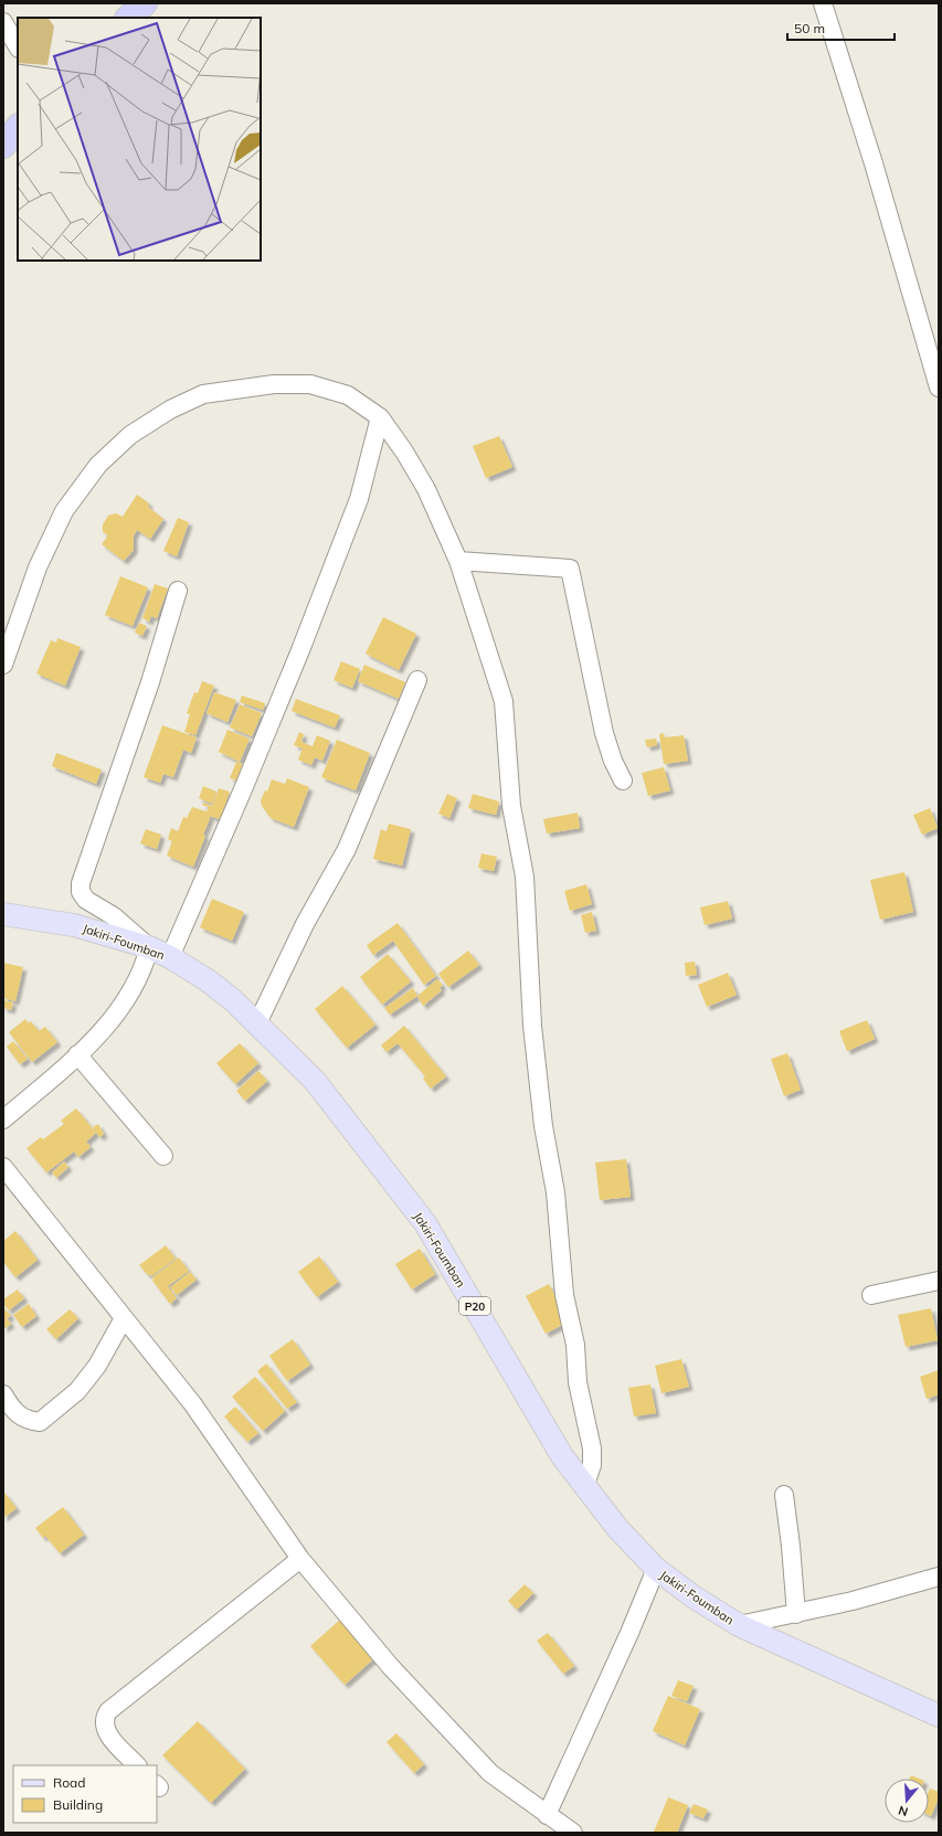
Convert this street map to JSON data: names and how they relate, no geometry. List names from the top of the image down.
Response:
{
  "streets": {
    "main road": ["Jakiri-Foumban", "P20"]
  },
  "legend": ["Road", "Building"],
  "scale_bar": "50 m",
  "north": "bottom"
}
